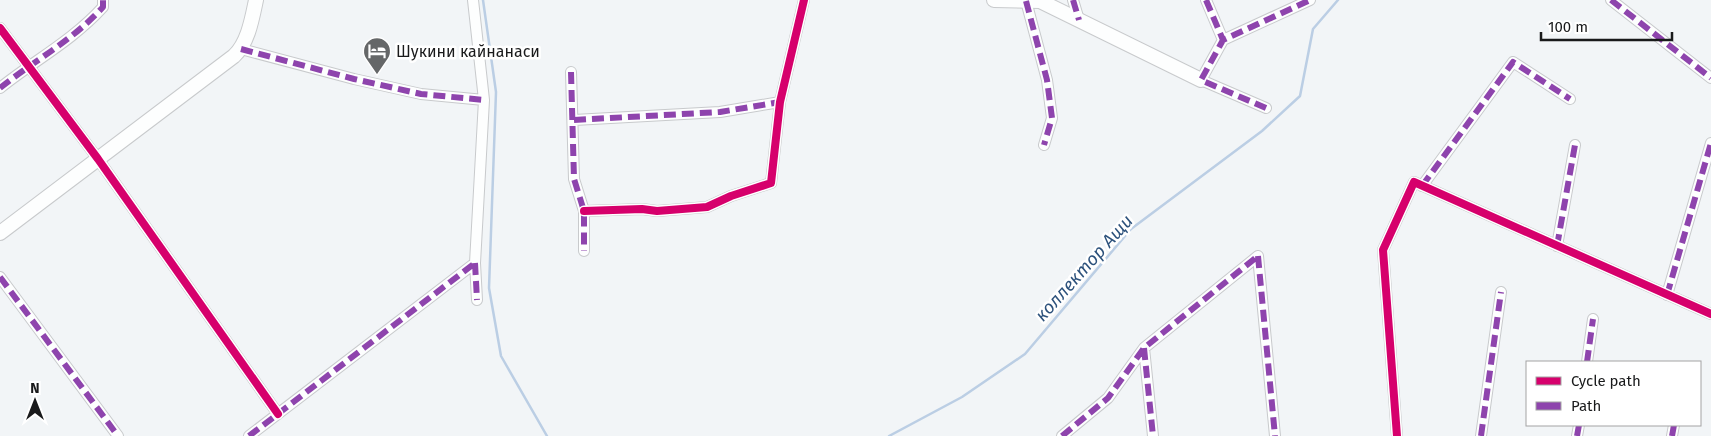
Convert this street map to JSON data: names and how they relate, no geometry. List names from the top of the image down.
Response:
{
  "water": ["коллектор Ащи"],
  "places": {
    "hotel": ["Шукини кайнанаси"]
  },
  "legend": ["Cycle path", "Path"],
  "scale_bar": "100 m",
  "north": "top"
}
